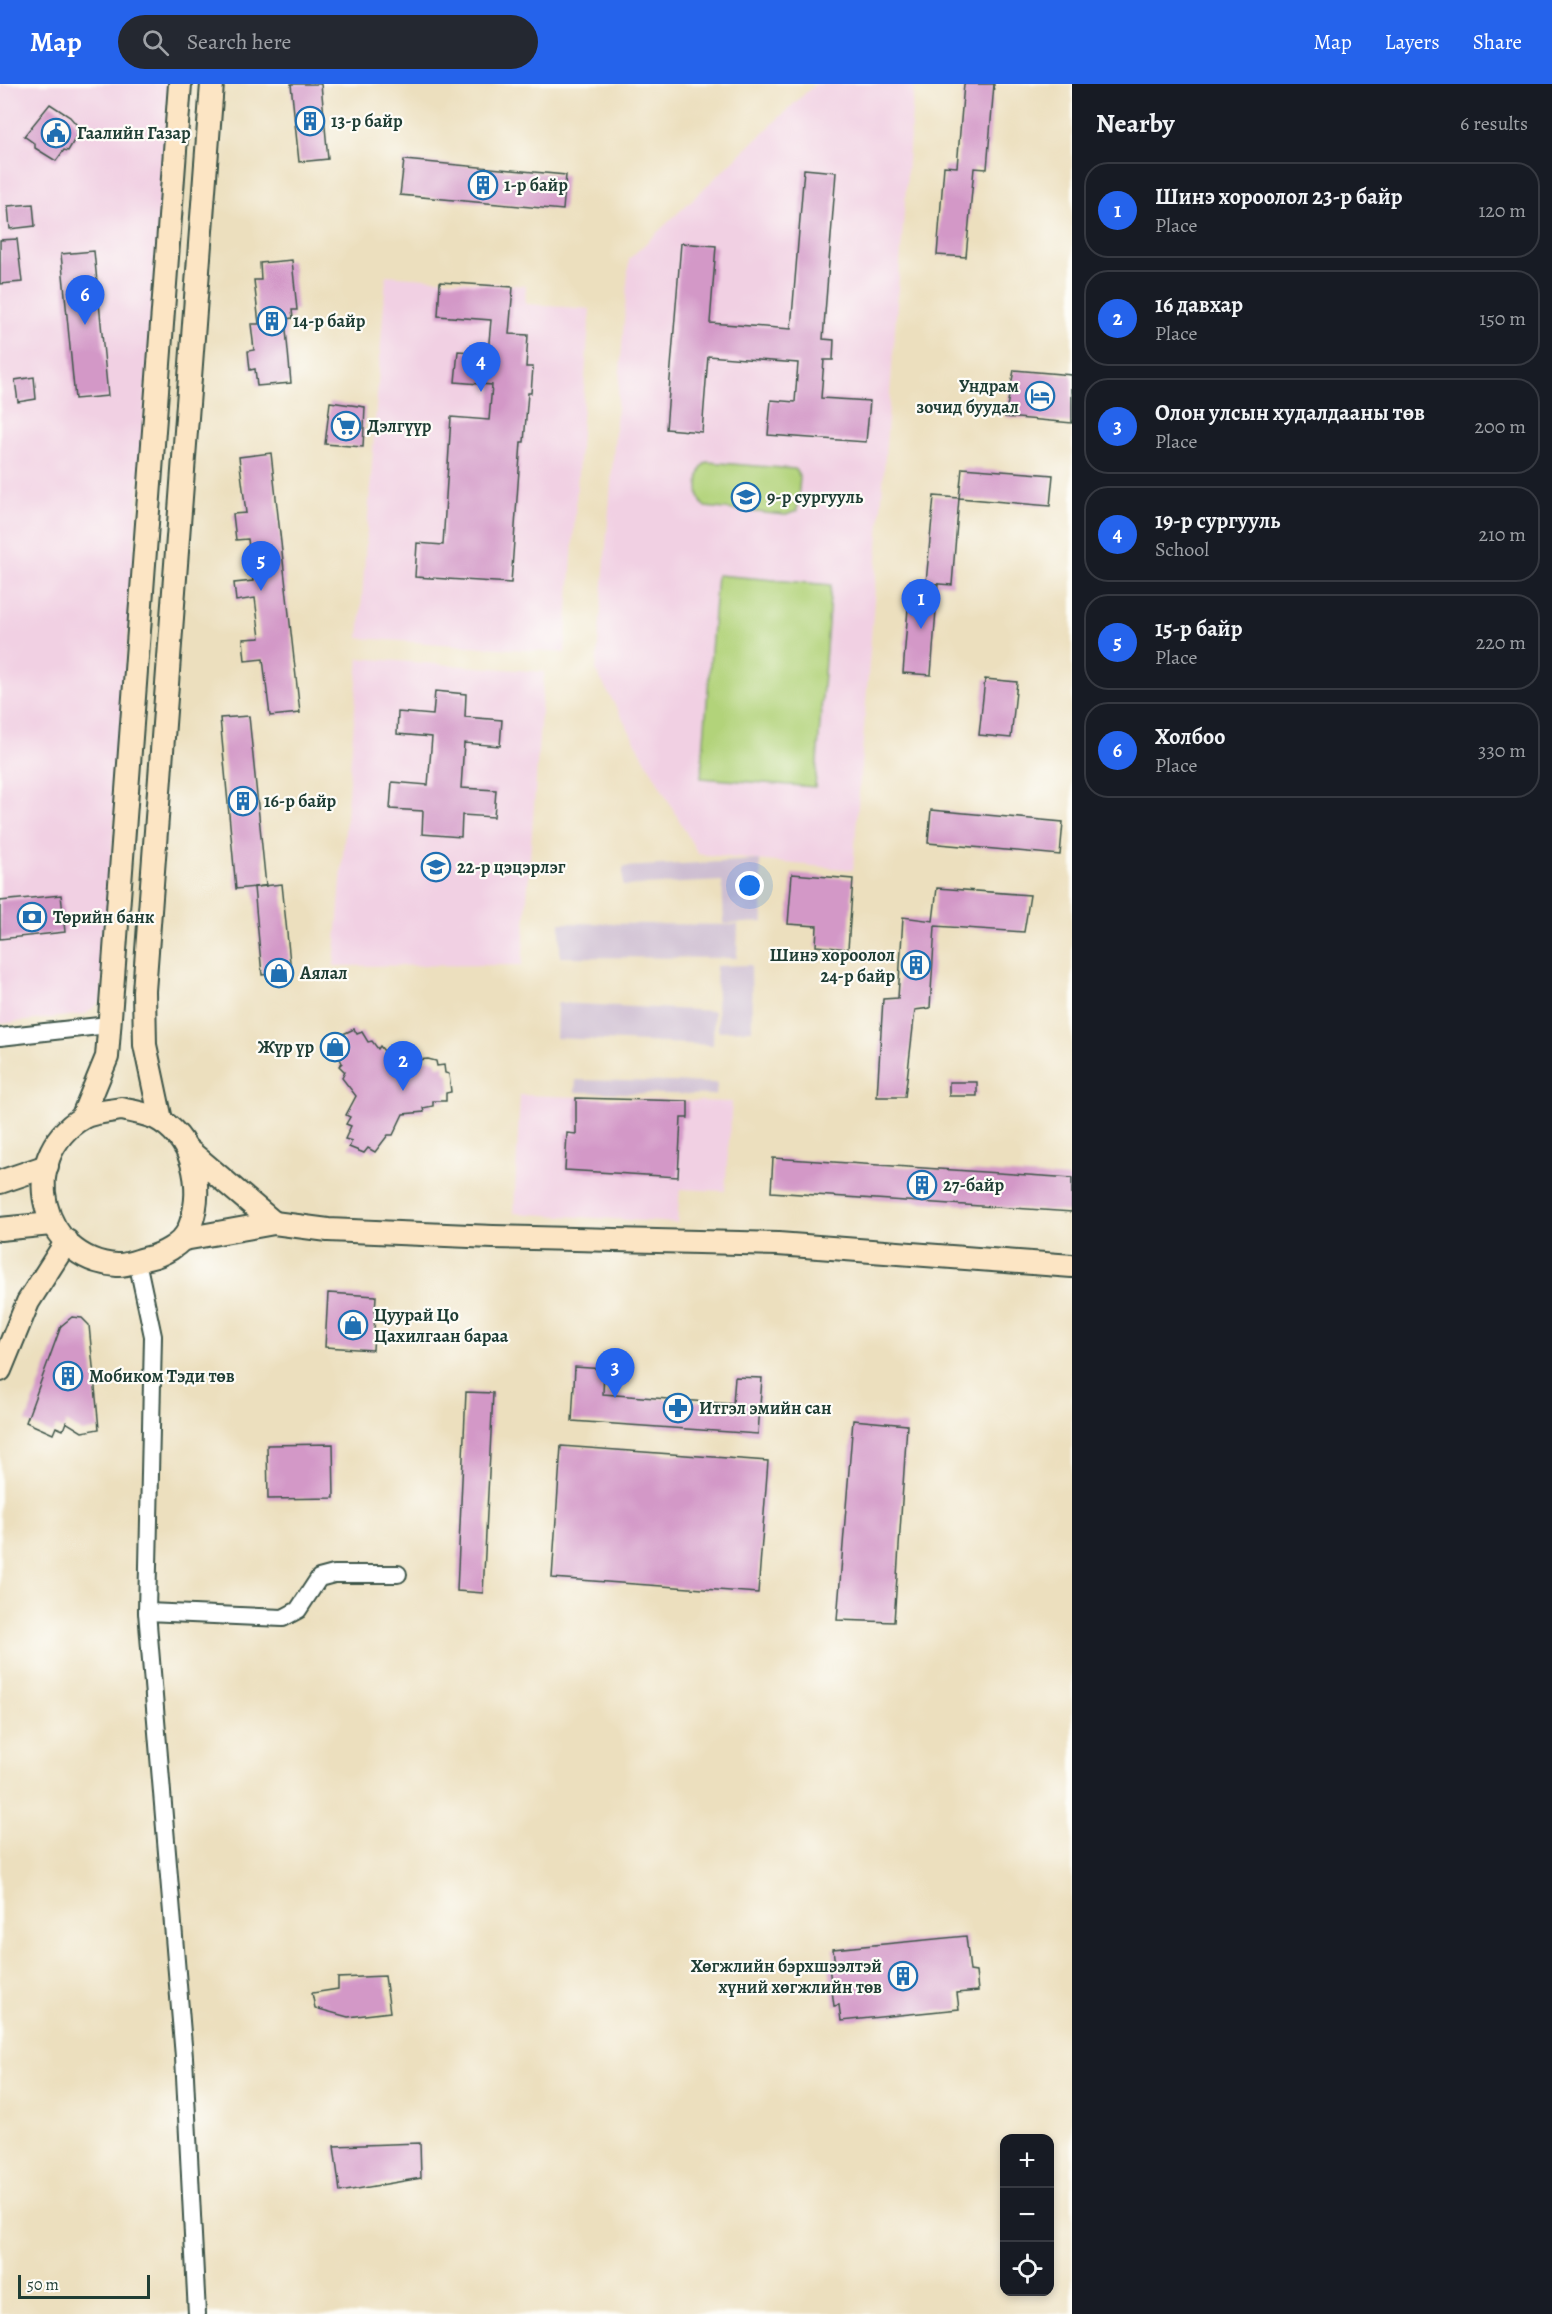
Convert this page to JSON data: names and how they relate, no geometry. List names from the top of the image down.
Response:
{
  "places": {
    "building": [
      "13-р байр",
      "1-р байр",
      "14-р байр",
      "16-р байр",
      "Шинэ хороолол 24-р байр",
      "27-байр",
      "Мобиком Тэди төв",
      "Хөгжлийн бэрхшээлтэй хүний хөгжлийн төв"
    ],
    "public building": ["Гаалийн Газар"],
    "hotel": ["Ундрам зочид буудал"],
    "supermarket": ["Дэлгүүр"],
    "school or university": ["9-р сургууль", "22-р цэцэрлэг"],
    "bank": ["Төрийн банк"],
    "shop": ["Аялал", "Жүр үр", "Цуурай Цо Цахилгаан бараа"],
    "pharmacy": ["Итгэл эмийн сан"]
  },
  "scale_bar": "50 m",
  "page": {
    "header": "Map",
    "search": "Search here",
    "nav": ["Map", "Layers", "Share"],
    "heading": ["Nearby", "6 results"],
    "list": [
      {
        "mark": "1",
        "name": "Шинэ хороолол 23-р байр",
        "note": "Place",
        "value": "120 m"
      },
      {
        "mark": "2",
        "name": "16 давхар",
        "note": "Place",
        "value": "150 m"
      },
      {
        "mark": "3",
        "name": "Олон улсын худалдааны төв",
        "note": "Place",
        "value": "200 m"
      },
      {
        "mark": "4",
        "name": "19-р сургууль",
        "note": "School",
        "value": "210 m"
      },
      {
        "mark": "5",
        "name": "15-р байр",
        "note": "Place",
        "value": "220 m"
      },
      {
        "mark": "6",
        "name": "Холбоо",
        "note": "Place",
        "value": "330 m"
      }
    ],
    "pins": [
      "6",
      "4",
      "5",
      "1",
      "2",
      "3"
    ],
    "map_buttons": ["+", "−"],
    "scale": "50 m"
  }
}
